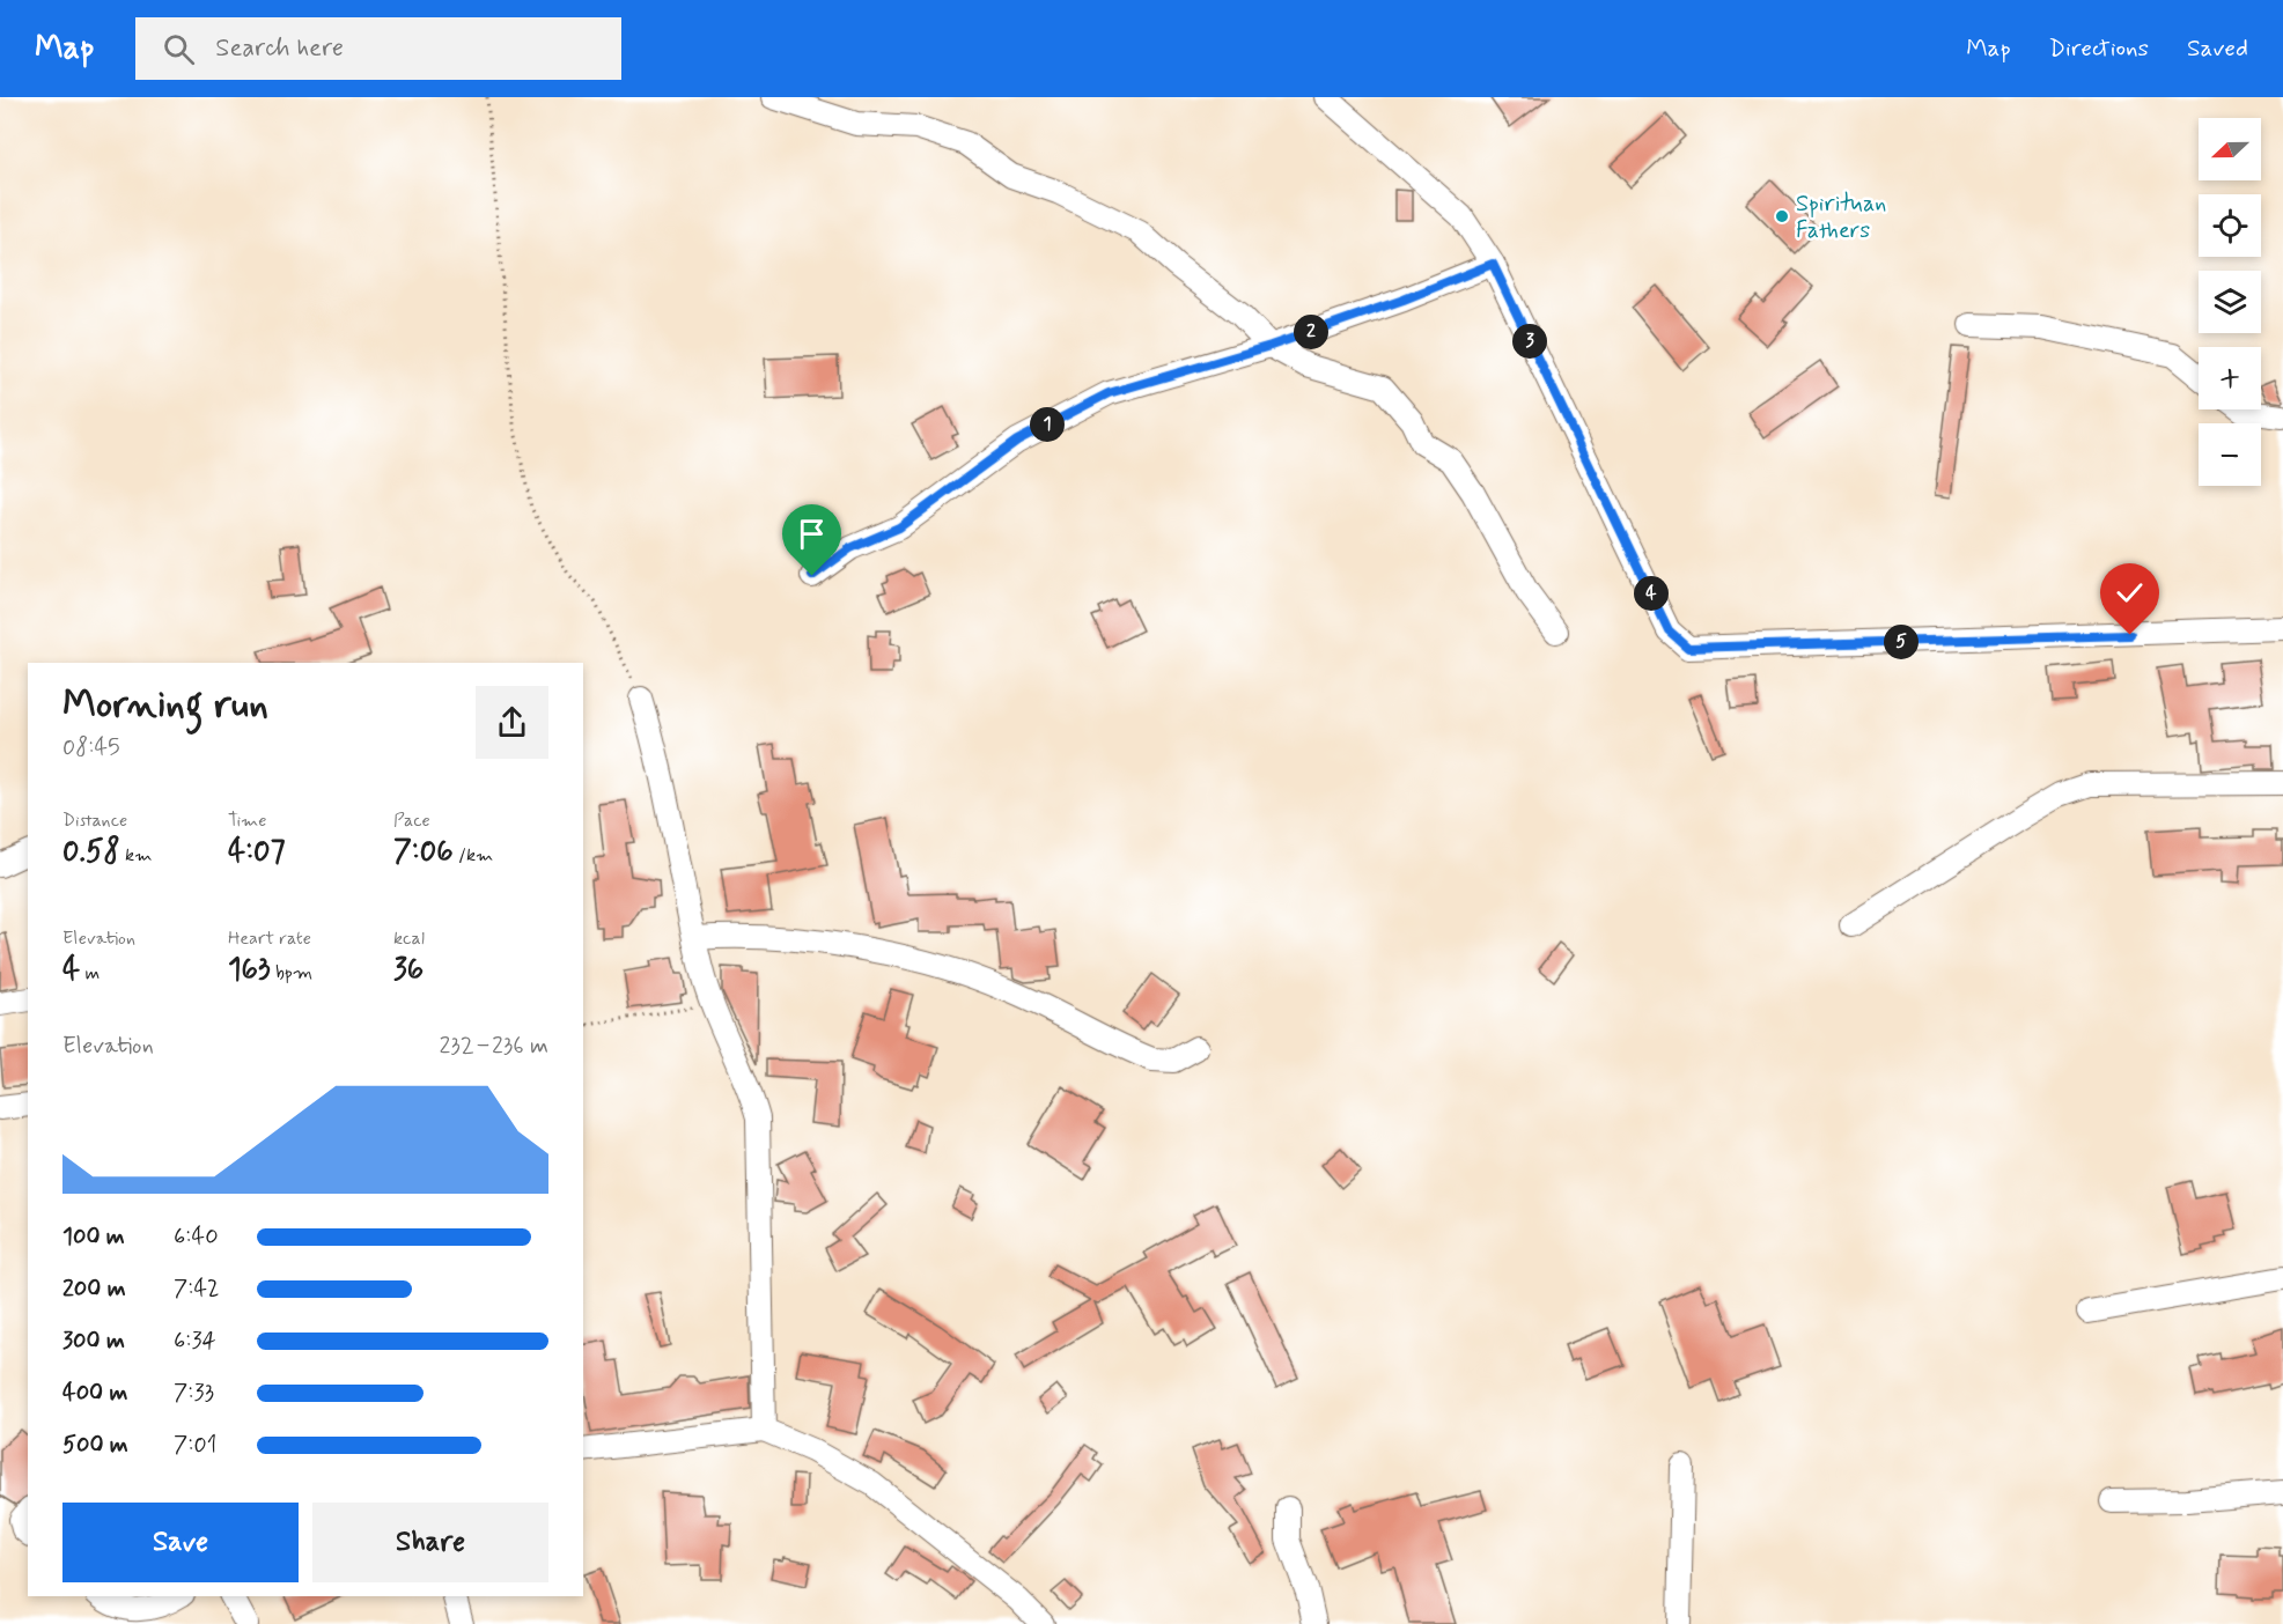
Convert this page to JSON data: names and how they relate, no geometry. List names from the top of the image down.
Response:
{
  "places": ["Spirituan Fathers"],
  "north": "left",
  "page": {
    "header": "Map",
    "search": "Search here",
    "nav": ["Map", "Directions", "Saved"],
    "map_buttons": ["+", "−"],
    "pins": [
      "2",
      "3",
      "1",
      "4",
      "5"
    ],
    "heading": ["Morning run", "08:45"],
    "stats": [
      ["Distance", "0.58 km"],
      ["Time", "4:07"],
      ["Pace", "7:06 /km"],
      ["Elevation", "4 m"],
      ["Heart rate", "163 bpm"],
      ["kcal", "36"]
    ],
    "chart": ["Elevation", "232–236 m"],
    "list": [
      {
        "name": "100 m",
        "note": "6:40"
      },
      {
        "name": "200 m",
        "note": "7:42"
      },
      {
        "name": "300 m",
        "note": "6:34"
      },
      {
        "name": "400 m",
        "note": "7:33"
      },
      {
        "name": "500 m",
        "note": "7:01"
      }
    ],
    "buttons": ["Save", "Share"]
  }
}
